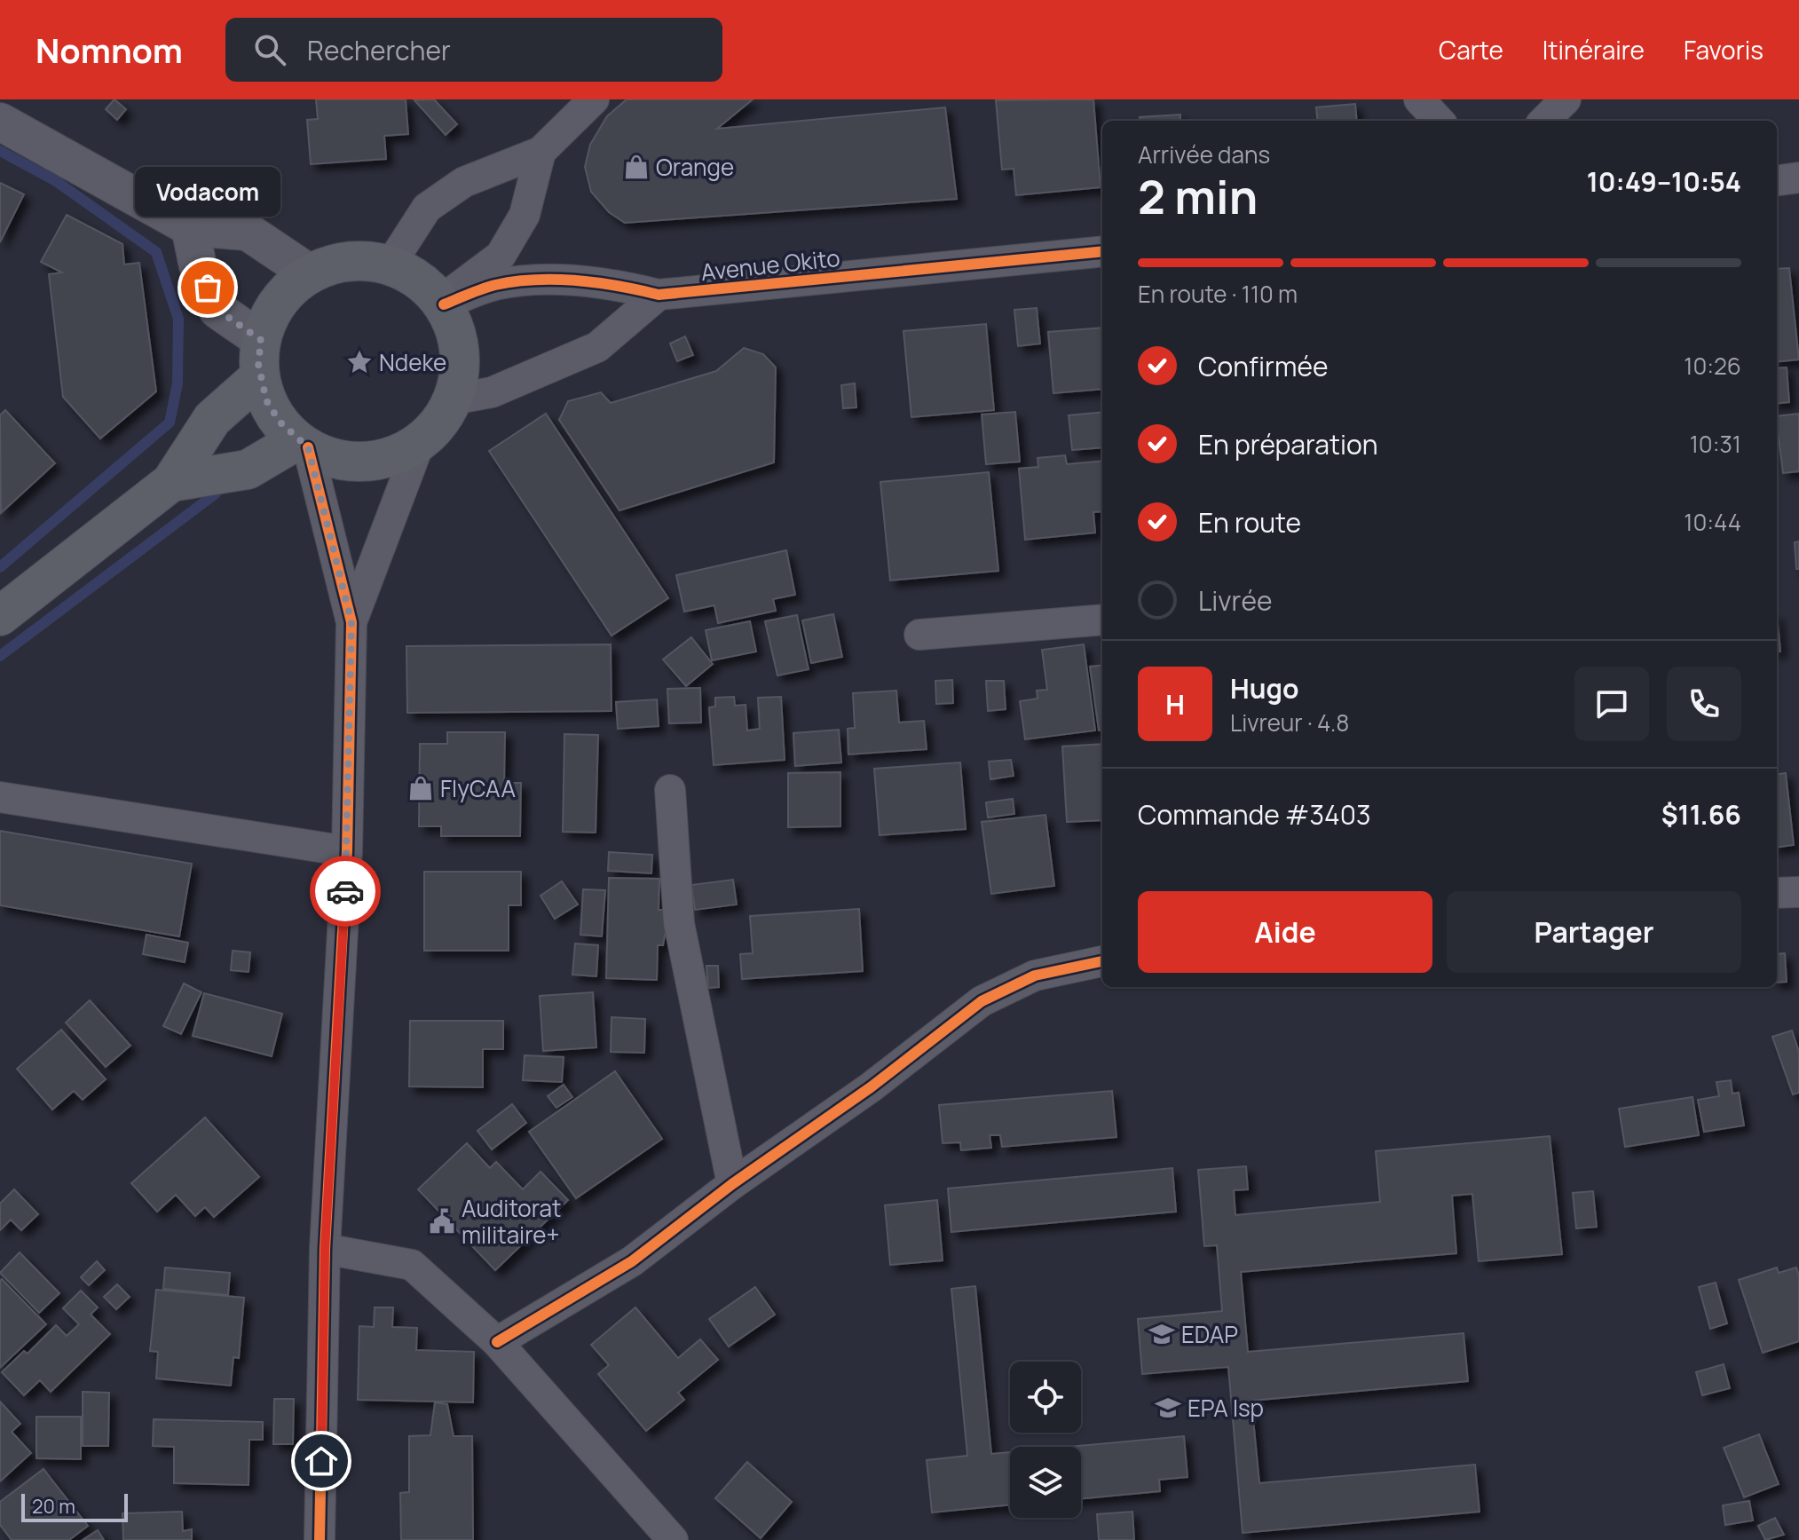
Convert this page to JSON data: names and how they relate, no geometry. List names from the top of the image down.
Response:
{
  "streets": {
    "street": ["Avenue Okito"]
  },
  "places": {
    "shop": ["Orange", "FlyCAA"],
    "other": ["Vodacom"],
    "place": ["Ndeke"],
    "public building": ["Auditorat militaire+"],
    "school or university": ["EDAP", "EPA Isp"]
  },
  "scale_bar": "20 m",
  "page": {
    "header": "Nomnom",
    "search": "Rechercher",
    "nav": ["Carte", "Itinéraire", "Favoris"],
    "heading": ["2 min", "Arrivée dans", "10:49–10:54"],
    "panel": [
      "Hugo",
      "Livreur · 4.8",
      "Commande #3403",
      "$11.66"
    ],
    "bubble": "Vodacom",
    "bar": "En route · 110 m",
    "list": [
      ["Confirmée", "10:26"],
      ["En préparation", "10:31"],
      ["En route", "10:44"],
      "Livrée"
    ],
    "round": "H",
    "buttons": ["Aide", "Partager"],
    "scale": "20 m"
  }
}
